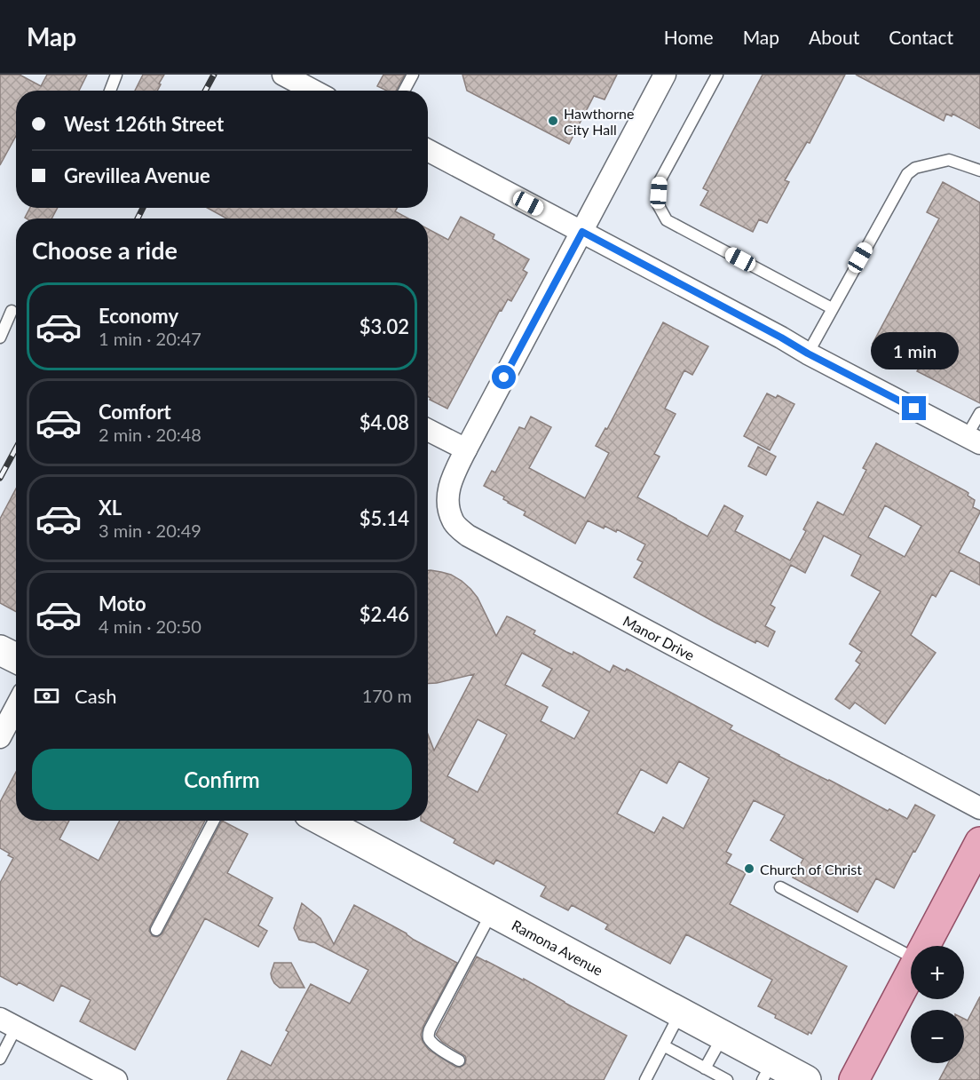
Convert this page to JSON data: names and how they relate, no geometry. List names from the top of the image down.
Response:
{
  "streets": {
    "street": ["Manor Drive", "Ramona Avenue"]
  },
  "places": ["Hawthorne City Hall", "Church of Christ"],
  "page": {
    "header": "Map",
    "nav": [
      "Home",
      "Map",
      "About",
      "Contact"
    ],
    "banner": ["West 126th Street", "Grevillea Avenue"],
    "heading": "Choose a ride",
    "list": [
      {
        "name": "Economy",
        "note": "1 min · 20:47",
        "value": "$3.02"
      },
      {
        "name": "Comfort",
        "note": "2 min · 20:48",
        "value": "$4.08"
      },
      {
        "name": "XL",
        "note": "3 min · 20:49",
        "value": "$5.14"
      },
      {
        "name": "Moto",
        "note": "4 min · 20:50",
        "value": "$2.46"
      }
    ],
    "bubble": "1 min",
    "pay": ["Cash", "170 m"],
    "buttons": "Confirm",
    "map_buttons": ["+", "−"]
  }
}
